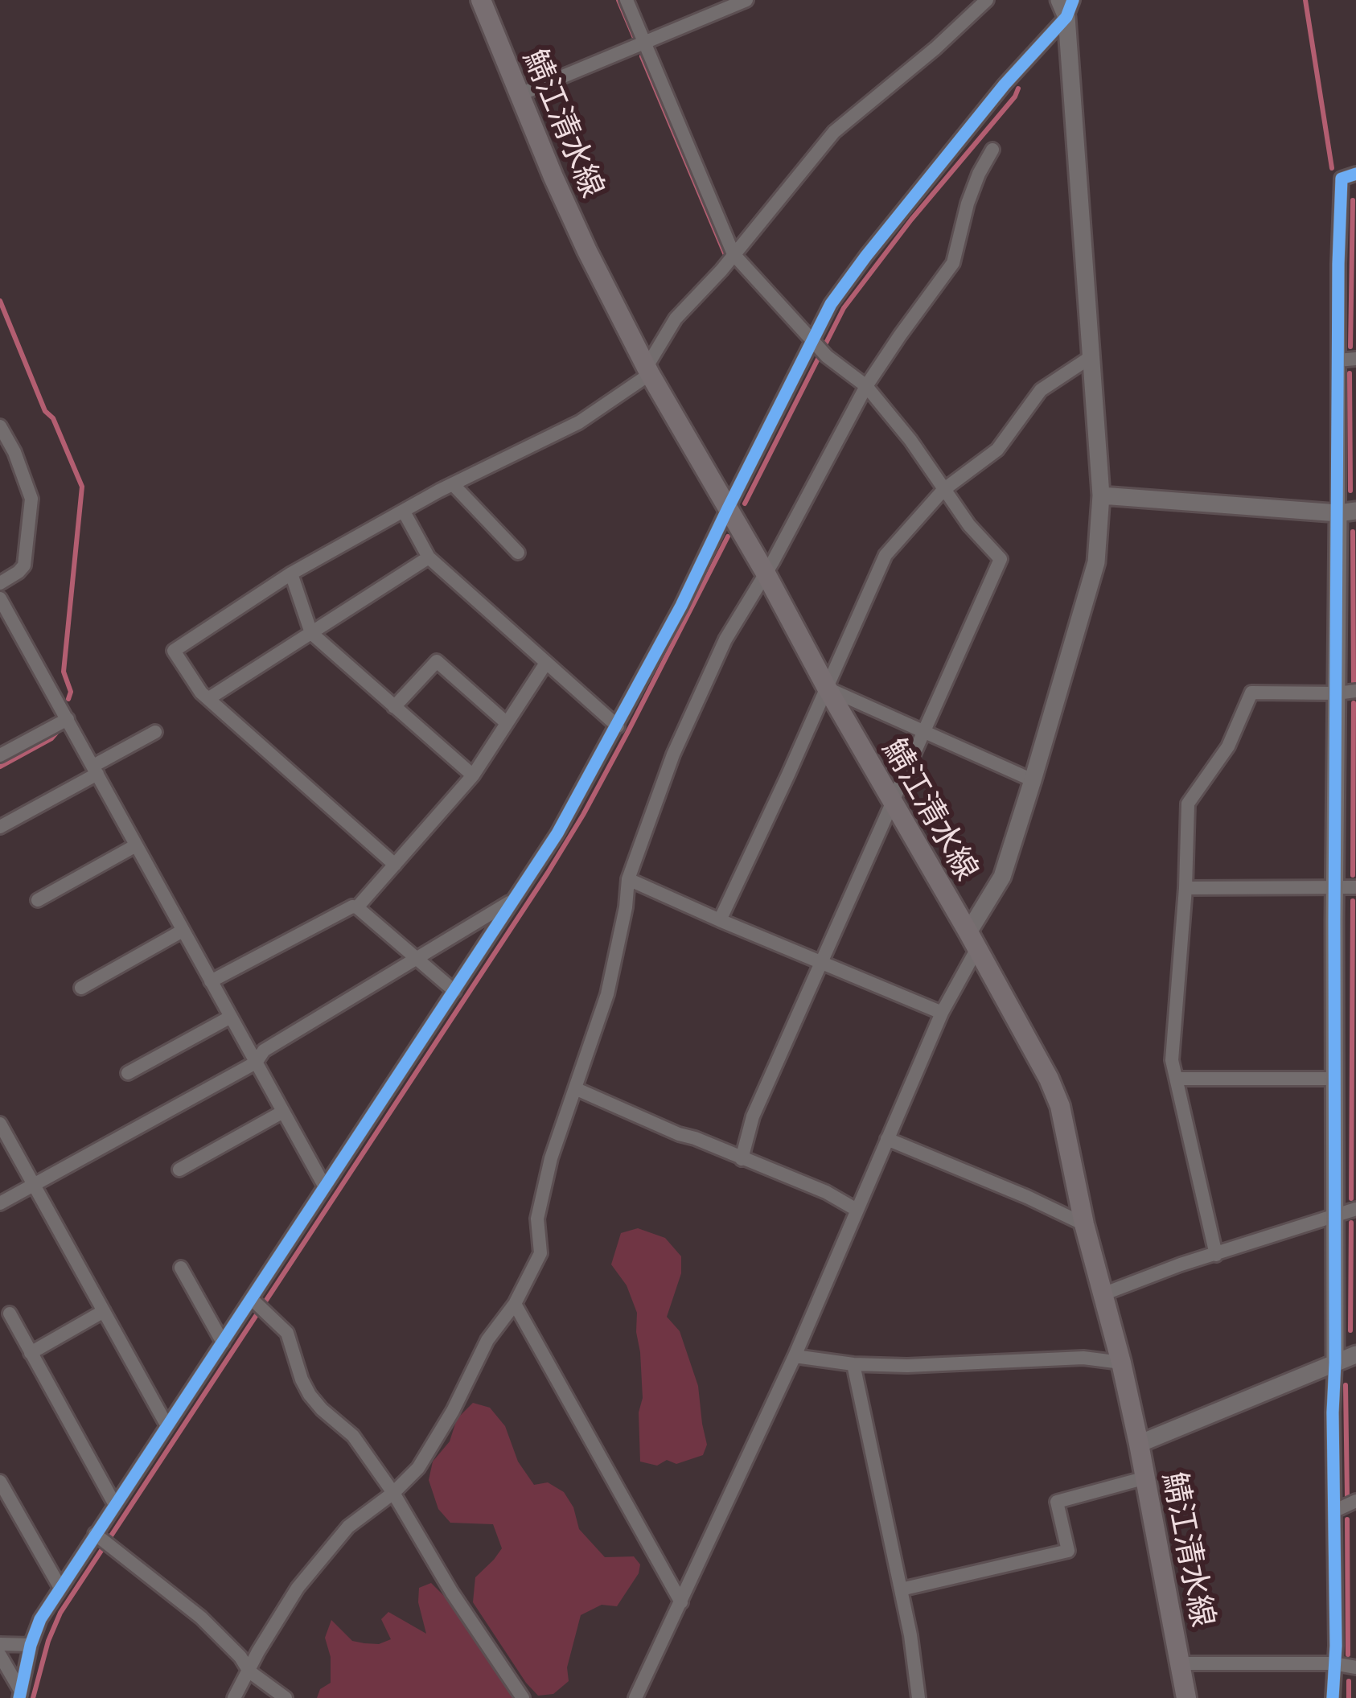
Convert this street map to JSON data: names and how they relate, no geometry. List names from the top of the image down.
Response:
{
  "streets": {
    "main road": ["鯖江清水線"]
  }
}
